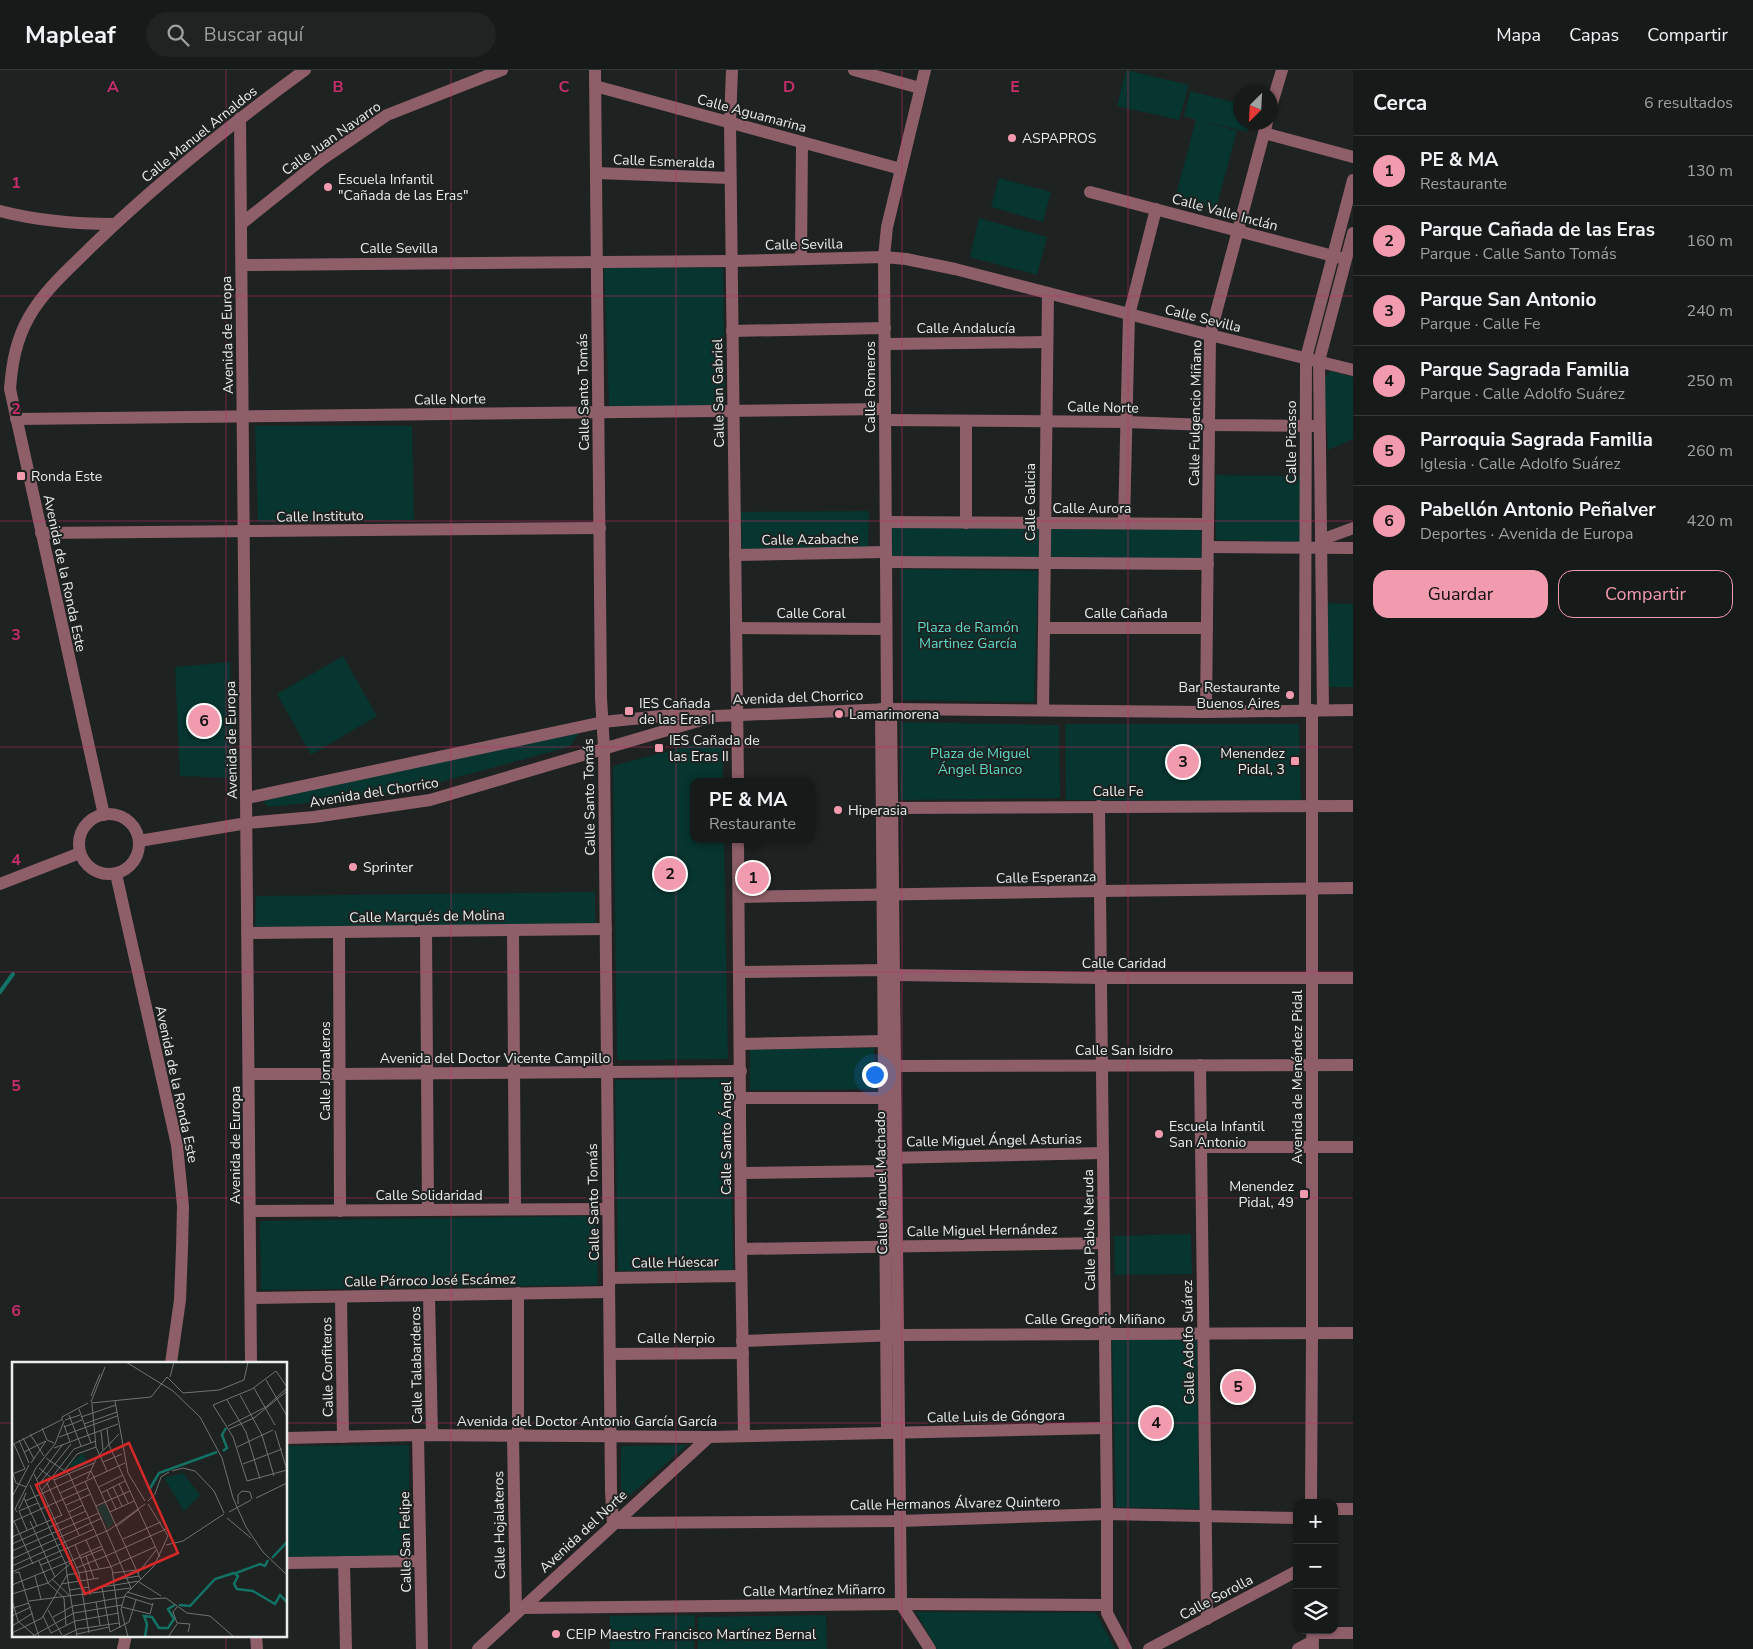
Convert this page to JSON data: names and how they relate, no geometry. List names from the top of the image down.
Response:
{
  "streets": {
    "street": [
      "Calle Aguamarina",
      "Calle Manuel Arnaldos",
      "Calle Juan Navarro",
      "Calle Esmeralda",
      "Calle Valle Inclán",
      "Calle Sevilla",
      "Calle Andalucía",
      "Avenida de Europa",
      "Calle Romeros",
      "Calle Santo Tomás",
      "Calle San Gabriel",
      "Calle Norte",
      "Calle Fulgencio Miñano",
      "Calle Picasso",
      "Calle Galicia",
      "Calle Aurora",
      "Calle Instituto",
      "Calle Azabache",
      "Avenida de la Ronda Este",
      "Calle Coral",
      "Calle Cañada",
      "Avenida del Chorrico",
      "Calle Fe",
      "Calle Esperanza",
      "Calle Marqués de Molina",
      "Calle Caridad",
      "Calle San Isidro",
      "Avenida del Doctor Vicente Campillo",
      "Calle Jornaleros",
      "Avenida de Menéndez Pidal",
      "Calle Santo Ángel",
      "Calle Miguel Ángel Asturias",
      "Calle Manuel Machado",
      "Calle Solidaridad",
      "Calle Miguel Hernández",
      "Calle Pablo Neruda",
      "Calle Húescar",
      "Calle Párroco José Escámez",
      "Calle Gregorio Miñano",
      "Calle Nerpio",
      "Calle Adolfo Suárez",
      "Calle Talabarderos",
      "Calle Confiteros",
      "Calle Luis de Góngora",
      "Avenida del Doctor Antonio García García",
      "Calle Hermanos Álvarez Quintero",
      "Calle Hojalateros",
      "Avenida del Norte",
      "Calle San Felipe",
      "Calle Martínez Miñarro",
      "Calle Sorolla"
    ]
  },
  "crossings": [
    ["Calle Aguamarina", "Calle Romeros"],
    ["Calle Aguamarina", "Calle Santo Tomás"],
    ["Calle Aguamarina", "Calle San Gabriel"],
    ["Calle Manuel Arnaldos", "Avenida de Europa"],
    ["Calle Manuel Arnaldos", "Avenida de la Ronda Este"],
    ["Calle Juan Navarro", "Avenida de Europa"],
    ["Calle Esmeralda", "Calle Santo Tomás"],
    ["Calle Esmeralda", "Calle San Gabriel"],
    ["Calle Valle Inclán", "Calle Fulgencio Miñano"],
    ["Calle Valle Inclán", "Calle Picasso"],
    ["Calle Sevilla", "Avenida de Europa"],
    ["Calle Sevilla", "Calle Romeros"],
    ["Calle Sevilla", "Calle Santo Tomás"],
    ["Calle Sevilla", "Calle San Gabriel"],
    ["Calle Sevilla", "Calle Fulgencio Miñano"],
    ["Calle Sevilla", "Calle Picasso"],
    ["Calle Sevilla", "Calle Galicia"],
    ["Calle Andalucía", "Calle Romeros"],
    ["Calle Andalucía", "Calle Galicia"],
    ["Avenida de Europa", "Calle Norte"],
    ["Avenida de Europa", "Calle Instituto"],
    ["Avenida de Europa", "Avenida del Chorrico"],
    ["Avenida de Europa", "Calle Marqués de Molina"],
    ["Avenida de Europa", "Avenida del Doctor Vicente Campillo"],
    ["Avenida de Europa", "Calle Solidaridad"],
    ["Avenida de Europa", "Calle Párroco José Escámez"],
    ["Calle Romeros", "Calle Norte"],
    ["Calle Romeros", "Calle Aurora"],
    ["Calle Romeros", "Calle Azabache"],
    ["Calle Romeros", "Calle Coral"],
    ["Calle Romeros", "Avenida del Chorrico"],
    ["Calle Romeros", "Calle Manuel Machado"],
    ["Calle Santo Tomás", "Calle Norte"],
    ["Calle Santo Tomás", "Calle Instituto"],
    ["Calle Santo Tomás", "Avenida del Chorrico"],
    ["Calle Santo Tomás", "Calle Marqués de Molina"],
    ["Calle Santo Tomás", "Avenida del Doctor Vicente Campillo"],
    ["Calle Santo Tomás", "Calle Solidaridad"],
    ["Calle Santo Tomás", "Calle Húescar"],
    ["Calle Santo Tomás", "Calle Párroco José Escámez"],
    ["Calle Santo Tomás", "Calle Nerpio"],
    ["Calle Santo Tomás", "Avenida del Doctor Antonio García García"],
    ["Calle Santo Tomás", "Calle Hermanos Álvarez Quintero"],
    ["Calle Santo Tomás", "Avenida del Norte"],
    ["Calle San Gabriel", "Calle Norte"],
    ["Calle San Gabriel", "Calle Azabache"],
    ["Calle San Gabriel", "Calle Coral"],
    ["Calle San Gabriel", "Avenida del Chorrico"],
    ["Calle Norte", "Calle Fulgencio Miñano"],
    ["Calle Norte", "Calle Picasso"],
    ["Calle Norte", "Calle Galicia"],
    ["Calle Norte", "Avenida de la Ronda Este"],
    ["Calle Fulgencio Miñano", "Calle Aurora"],
    ["Calle Fulgencio Miñano", "Calle Cañada"],
    ["Calle Fulgencio Miñano", "Avenida del Chorrico"],
    ["Calle Picasso", "Avenida del Chorrico"],
    ["Calle Picasso", "Avenida de Menéndez Pidal"],
    ["Calle Galicia", "Calle Aurora"],
    ["Calle Galicia", "Calle Cañada"],
    ["Calle Galicia", "Avenida del Chorrico"],
    ["Calle Instituto", "Avenida de la Ronda Este"],
    ["Avenida de la Ronda Este", "Avenida del Chorrico"],
    ["Avenida del Chorrico", "Avenida de Menéndez Pidal"],
    ["Avenida del Chorrico", "Calle Manuel Machado"],
    ["Calle Fe", "Avenida de Menéndez Pidal"],
    ["Calle Fe", "Calle Manuel Machado"],
    ["Calle Fe", "Calle Pablo Neruda"],
    ["Calle Esperanza", "Avenida de Menéndez Pidal"],
    ["Calle Esperanza", "Calle Santo Ángel"],
    ["Calle Esperanza", "Calle Manuel Machado"],
    ["Calle Esperanza", "Calle Pablo Neruda"],
    ["Calle Marqués de Molina", "Calle Jornaleros"],
    ["Calle Caridad", "Avenida de Menéndez Pidal"],
    ["Calle Caridad", "Calle Santo Ángel"],
    ["Calle Caridad", "Calle Manuel Machado"],
    ["Calle Caridad", "Calle Pablo Neruda"],
    ["Calle San Isidro", "Avenida de Menéndez Pidal"],
    ["Calle San Isidro", "Calle Manuel Machado"],
    ["Calle San Isidro", "Calle Pablo Neruda"],
    ["Calle San Isidro", "Calle Adolfo Suárez"],
    ["Avenida del Doctor Vicente Campillo", "Calle Jornaleros"],
    ["Avenida del Doctor Vicente Campillo", "Calle Santo Ángel"],
    ["Calle Jornaleros", "Calle Solidaridad"],
    ["Avenida de Menéndez Pidal", "Calle Gregorio Miñano"],
    ["Calle Santo Ángel", "Calle Miguel Hernández"],
    ["Calle Santo Ángel", "Calle Húescar"],
    ["Calle Santo Ángel", "Calle Gregorio Miñano"],
    ["Calle Santo Ángel", "Calle Nerpio"],
    ["Calle Santo Ángel", "Avenida del Doctor Antonio García García"],
    ["Calle Miguel Ángel Asturias", "Calle Manuel Machado"],
    ["Calle Miguel Ángel Asturias", "Calle Pablo Neruda"],
    ["Calle Manuel Machado", "Calle Miguel Hernández"],
    ["Calle Manuel Machado", "Calle Gregorio Miñano"],
    ["Calle Manuel Machado", "Calle Luis de Góngora"],
    ["Calle Manuel Machado", "Avenida del Doctor Antonio García García"],
    ["Calle Manuel Machado", "Calle Hermanos Álvarez Quintero"],
    ["Calle Manuel Machado", "Calle Martínez Miñarro"],
    ["Calle Miguel Hernández", "Calle Pablo Neruda"],
    ["Calle Pablo Neruda", "Calle Gregorio Miñano"],
    ["Calle Pablo Neruda", "Calle Luis de Góngora"],
    ["Calle Pablo Neruda", "Calle Hermanos Álvarez Quintero"],
    ["Calle Pablo Neruda", "Calle Martínez Miñarro"],
    ["Calle Párroco José Escámez", "Calle Talabarderos"],
    ["Calle Párroco José Escámez", "Calle Confiteros"],
    ["Calle Párroco José Escámez", "Calle Hojalateros"],
    ["Calle Gregorio Miñano", "Calle Nerpio"],
    ["Calle Gregorio Miñano", "Calle Adolfo Suárez"],
    ["Calle Adolfo Suárez", "Calle Hermanos Álvarez Quintero"],
    ["Calle Adolfo Suárez", "Calle Sorolla"],
    ["Calle Talabarderos", "Avenida del Doctor Antonio García García"],
    ["Calle Confiteros", "Avenida del Doctor Antonio García García"],
    ["Calle Luis de Góngora", "Avenida del Doctor Antonio García García"],
    ["Avenida del Doctor Antonio García García", "Calle Hojalateros"],
    ["Avenida del Doctor Antonio García García", "Avenida del Norte"],
    ["Avenida del Doctor Antonio García García", "Calle San Felipe"],
    ["Calle Hermanos Álvarez Quintero", "Avenida del Norte"],
    ["Calle Hojalateros", "Avenida del Norte"],
    ["Calle Hojalateros", "Calle Martínez Miñarro"],
    ["Avenida del Norte", "Calle Martínez Miñarro"]
  ],
  "parks": ["Plaza de Ramón Martinez García", "Plaza de Miguel Ángel Blanco"],
  "places": {
    "other": [
      "ASPAPROS",
      "Escuela Infantil \"Cañada de las Eras\"",
      "Bar Restaurante Buenos Aires",
      "Lamarimorena",
      "Hiperasia",
      "Sprinter",
      "Escuela Infantil San Antonio",
      "CEIP Maestro Francisco Martínez Bernal"
    ],
    "transit": [
      "Ronda Este",
      "IES Cañada de las Eras I",
      "IES Cañada de las Eras II",
      "Menendez Pidal, 3",
      "Menendez Pidal, 49"
    ]
  },
  "north": "bottom left",
  "page": {
    "header": "Mapleaf",
    "search": "Buscar aquí",
    "nav": ["Mapa", "Capas", "Compartir"],
    "heading": ["Cerca", "6 resultados"],
    "list": [
      {
        "mark": "1",
        "name": "PE & MA",
        "note": "Restaurante",
        "value": "130 m"
      },
      {
        "mark": "2",
        "name": "Parque Cañada de las Eras",
        "note": "Parque · Calle Santo Tomás",
        "value": "160 m"
      },
      {
        "mark": "3",
        "name": "Parque San Antonio",
        "note": "Parque · Calle Fe",
        "value": "240 m"
      },
      {
        "mark": "4",
        "name": "Parque Sagrada Familia",
        "note": "Parque · Calle Adolfo Suárez",
        "value": "250 m"
      },
      {
        "mark": "5",
        "name": "Parroquia Sagrada Familia",
        "note": "Iglesia · Calle Adolfo Suárez",
        "value": "260 m"
      },
      {
        "mark": "6",
        "name": "Pabellón Antonio Peñalver",
        "note": "Deportes · Avenida de Europa",
        "value": "420 m"
      }
    ],
    "buttons": ["Guardar", "Compartir"],
    "pins": [
      "6",
      "3",
      "2",
      "1",
      "5",
      "4"
    ],
    "popup": ["PE & MA", "Restaurante"],
    "map_buttons": ["+", "−"]
  },
  "grid": {
    "columns": [
      "A",
      "B",
      "C",
      "D",
      "E"
    ],
    "rows": [
      "1",
      "2",
      "3",
      "4",
      "5",
      "6"
    ]
  }
}
